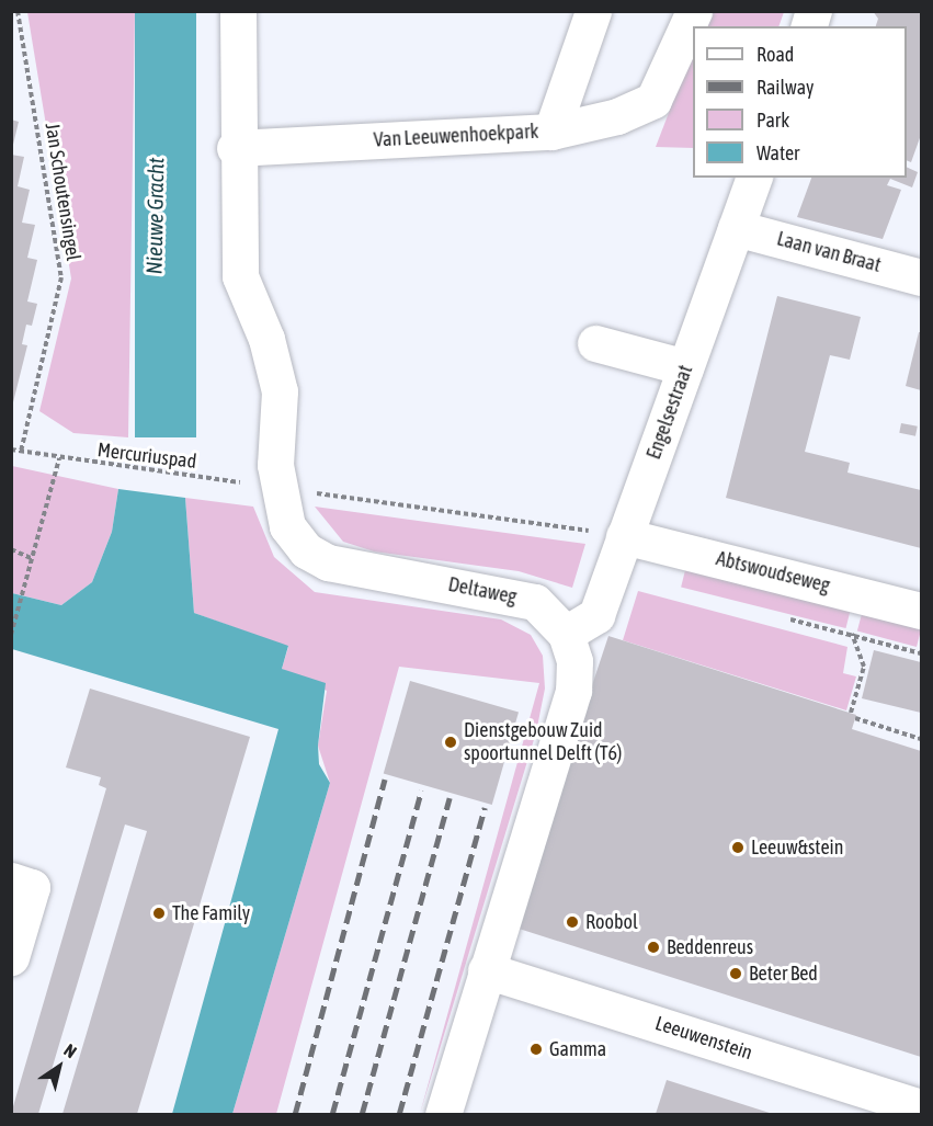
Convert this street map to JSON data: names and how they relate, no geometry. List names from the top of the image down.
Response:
{
  "streets": {
    "street": [
      "Van Leeuwenhoekpark",
      "Laan van Braat",
      "Engelsestraat",
      "Abtswoudseweg",
      "Deltaweg",
      "Leeuwenstein"
    ],
    "path": ["Jan Schoutensingel", "Mercuriuspad"]
  },
  "crossings": [
    ["Jan Schoutensingel", "Mercuriuspad"],
    ["Laan van Braat", "Engelsestraat"],
    ["Engelsestraat", "Abtswoudseweg"],
    ["Engelsestraat", "Deltaweg"],
    ["Mercuriuspad", "Deltaweg"],
    ["Deltaweg", "Leeuwenstein"]
  ],
  "water": ["Nieuwe Gracht"],
  "places": [
    "Dienstgebouw Zuid spoortunnel Delft (T6)",
    "Leeuw&stein",
    "The Family",
    "Roobol",
    "Beddenreus",
    "Beter Bed",
    "Gamma"
  ],
  "legend": [
    "Road",
    "Railway",
    "Park",
    "Water"
  ],
  "north": "top right"
}
